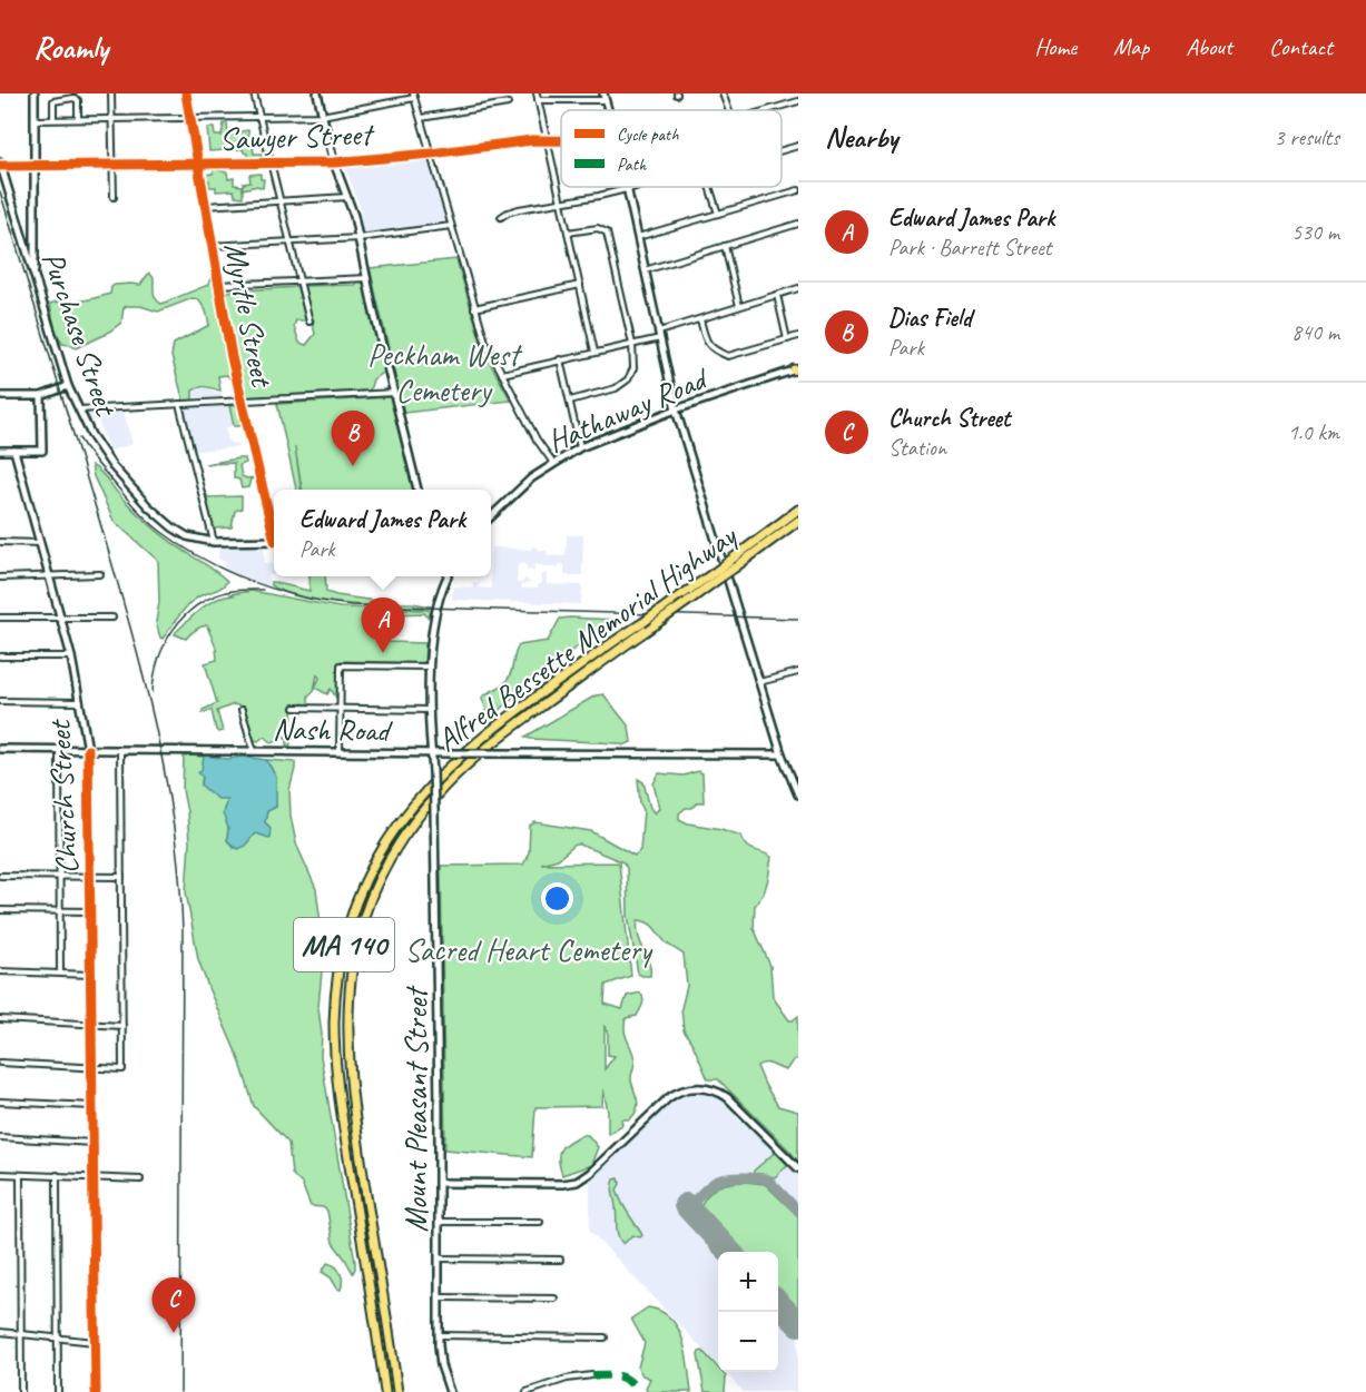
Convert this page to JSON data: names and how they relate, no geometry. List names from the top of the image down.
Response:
{
  "streets": {
    "highway": ["Alfred Bessette Memorial Highway", "MA 140"],
    "main road": [
      "Sawyer Street",
      "Purchase Street",
      "Hathaway Road",
      "Nash Road",
      "Church Street",
      "Mount Pleasant Street"
    ],
    "street": ["Myrtle Street"]
  },
  "crossings": [
    ["Sawyer Street", "Myrtle Street"],
    ["Sawyer Street", "Purchase Street"],
    ["Nash Road", "Church Street"],
    ["Nash Road", "Mount Pleasant Street"]
  ],
  "parks": ["Peckham West Cemetery", "Sacred Heart Cemetery"],
  "legend": ["Cycle path", "Path"],
  "page": {
    "header": "Roamly",
    "nav": [
      "Home",
      "Map",
      "About",
      "Contact"
    ],
    "heading": ["Nearby", "3 results"],
    "list": [
      {
        "mark": "A",
        "name": "Edward James Park",
        "note": "Park · Barrett Street",
        "value": "530 m"
      },
      {
        "mark": "B",
        "name": "Dias Field",
        "note": "Park",
        "value": "840 m"
      },
      {
        "mark": "C",
        "name": "Church Street",
        "note": "Station",
        "value": "1.0 km"
      }
    ],
    "pins": ["B", "A", "C"],
    "popup": ["Edward James Park", "Park"],
    "map_buttons": ["+", "−"]
  }
}
